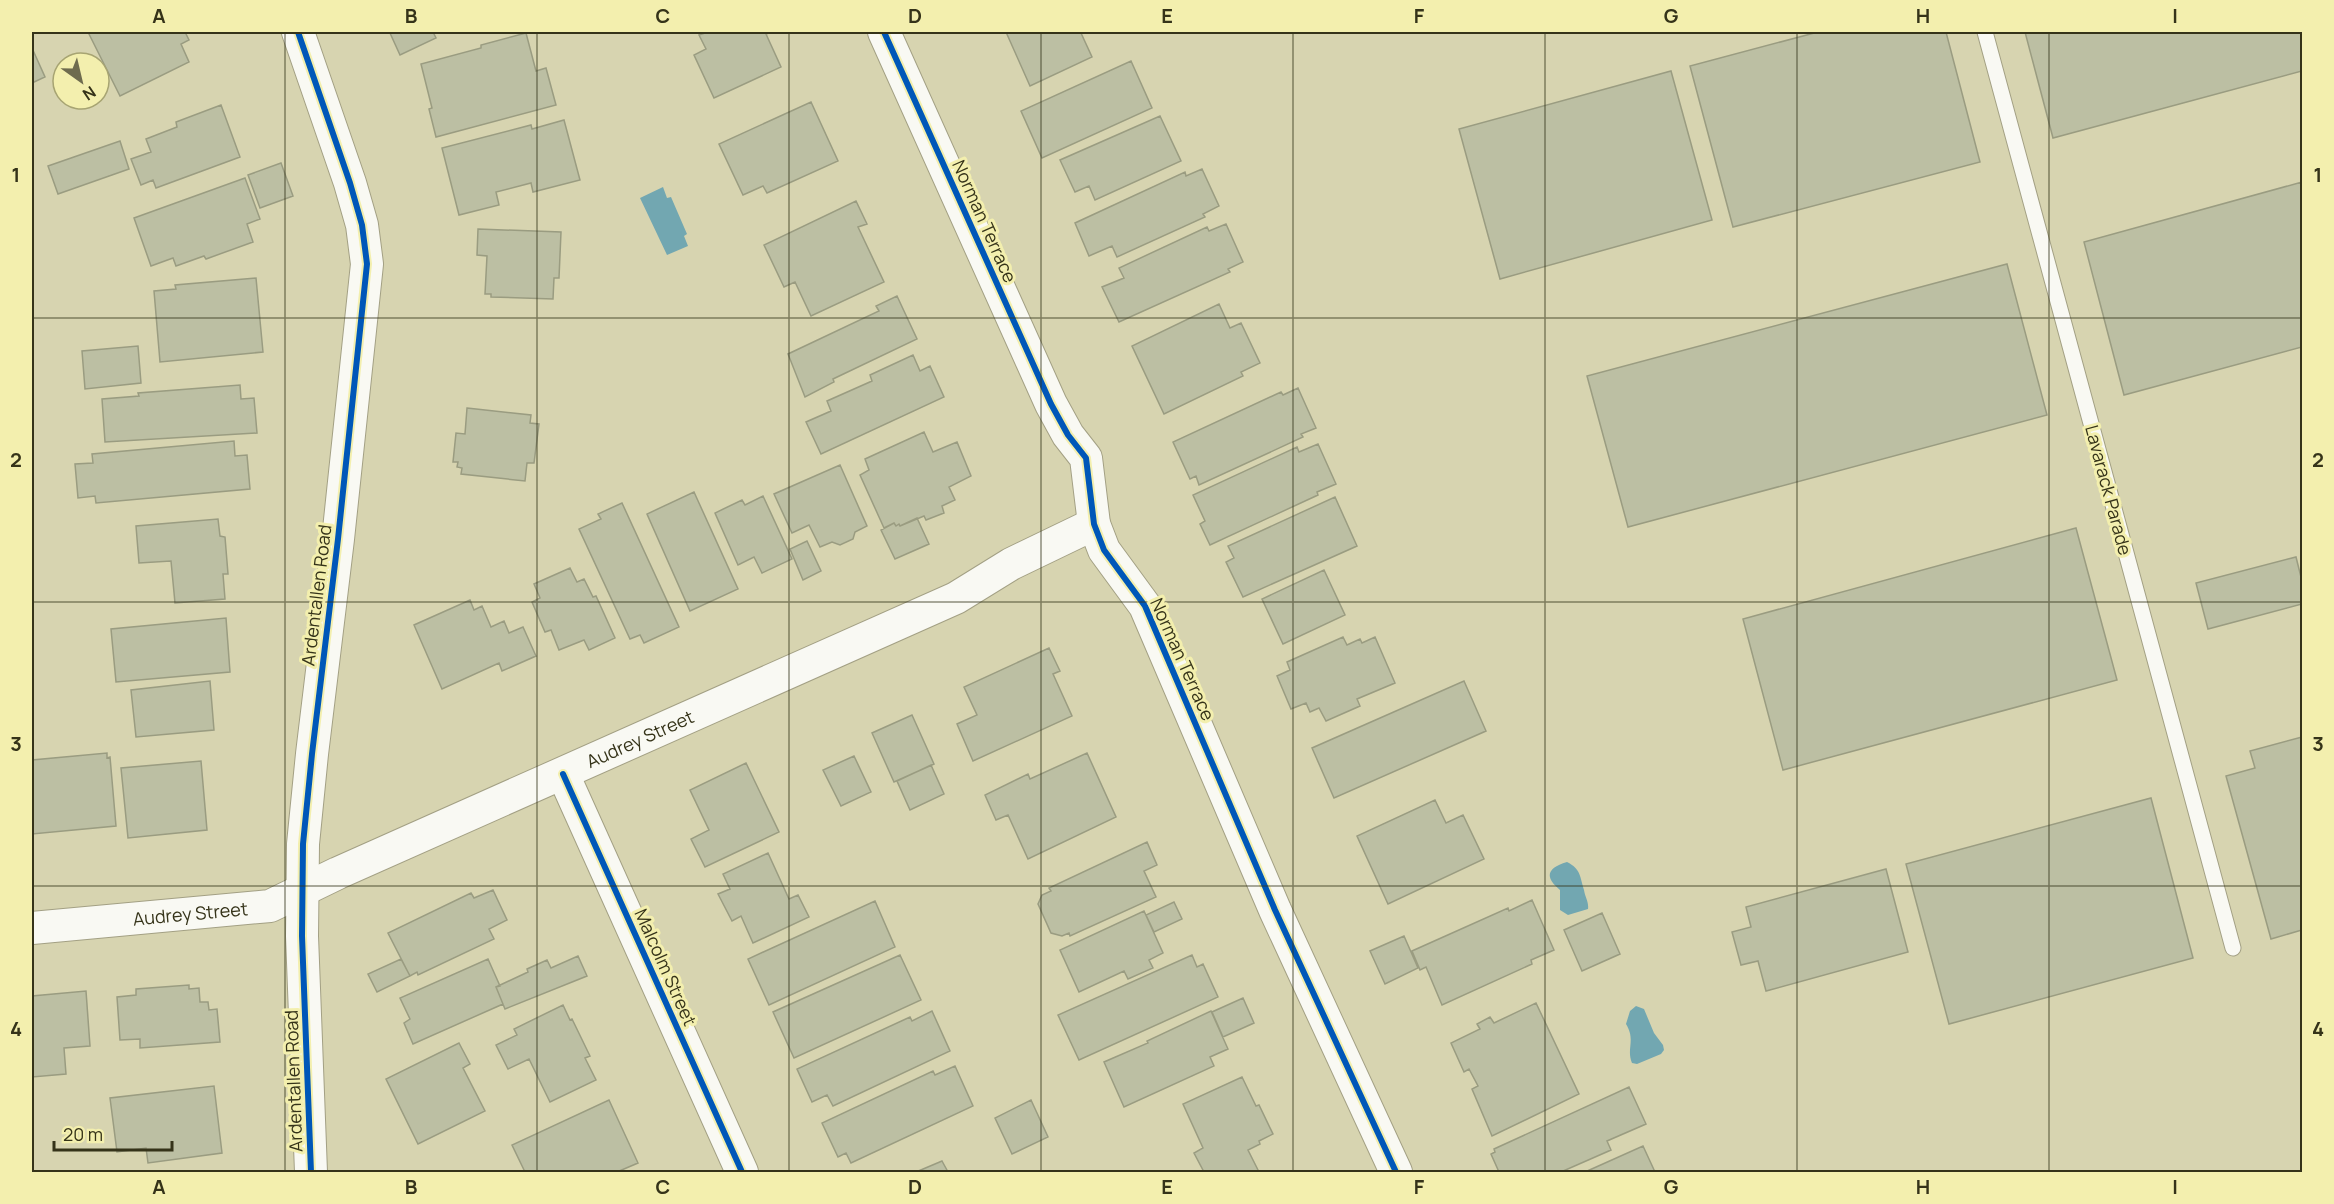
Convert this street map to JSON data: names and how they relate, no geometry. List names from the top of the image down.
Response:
{
  "streets": {
    "street": [
      "Norman Terrace",
      "Ardentallen Road",
      "Audrey Street",
      "Malcolm Street"
    ],
    "lane": ["Lavarack Parade"]
  },
  "crossings": [
    ["Norman Terrace", "Audrey Street"],
    ["Ardentallen Road", "Audrey Street"],
    ["Audrey Street", "Malcolm Street"]
  ],
  "scale_bar": "20 m",
  "north": "bottom right",
  "grid": {
    "columns": [
      "A",
      "B",
      "C",
      "D",
      "E",
      "F",
      "G",
      "H",
      "I"
    ],
    "rows": [
      "1",
      "2",
      "3",
      "4"
    ]
  }
}
